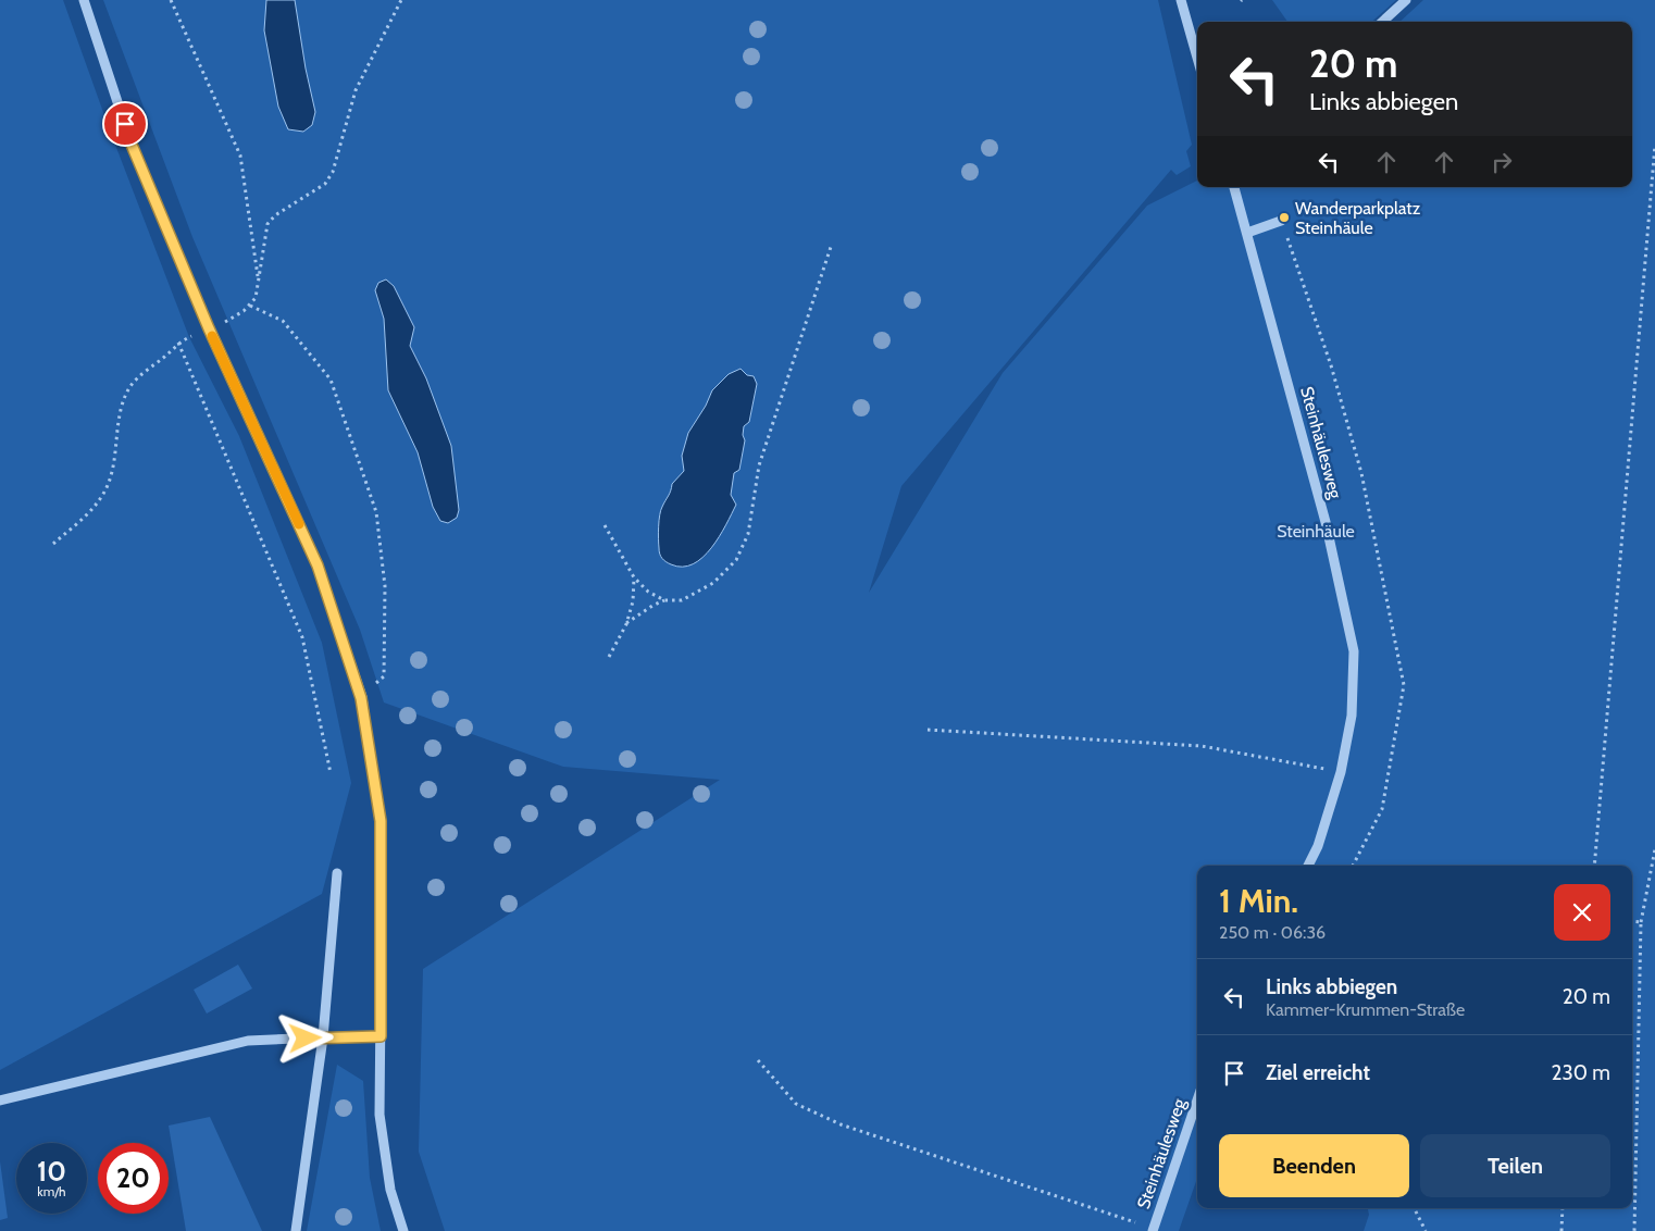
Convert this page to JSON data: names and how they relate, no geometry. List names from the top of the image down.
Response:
{
  "streets": {
    "street": ["Steinhäulesweg"]
  },
  "parks": ["Steinhäule"],
  "places": ["Wanderparkplatz Steinhäule"],
  "page": {
    "turn": ["20 m", "Links abbiegen"],
    "heading": ["1 Min.", "250 m · 06:36"],
    "list": [
      {
        "name": "Links abbiegen",
        "note": "Kammer-Krummen-Straße",
        "value": "20 m"
      },
      {
        "name": "Ziel erreicht",
        "value": "230 m"
      }
    ],
    "buttons": ["Beenden", "Teilen"],
    "speed": "10 km/h",
    "limit": "20"
  }
}
